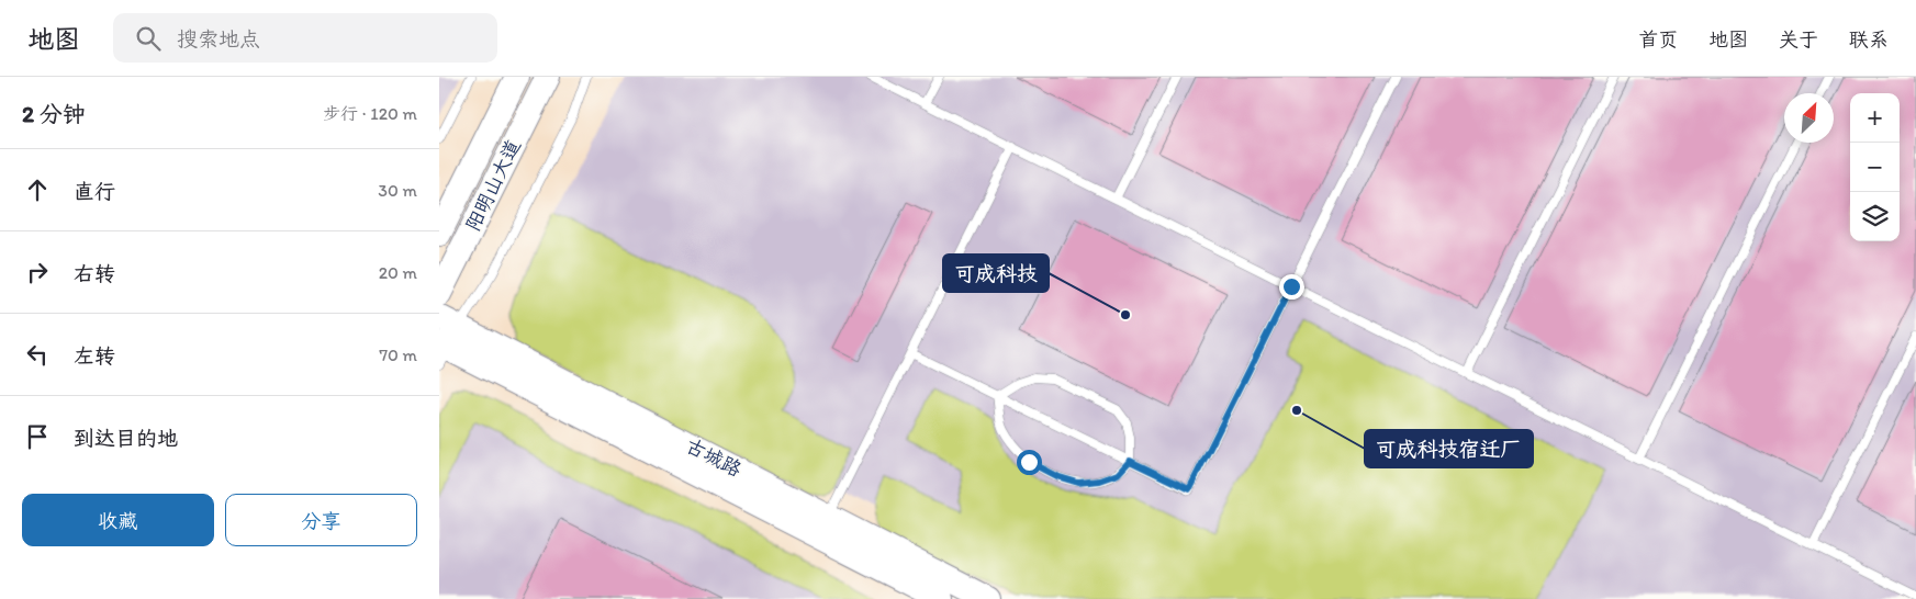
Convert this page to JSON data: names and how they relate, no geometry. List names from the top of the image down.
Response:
{
  "streets": {
    "main road": ["阳明山大道", "古城路"]
  },
  "places": ["可成科技", "可成科技宿迁厂"],
  "north": "top right",
  "page": {
    "header": "地图",
    "search": "搜索地点",
    "nav": [
      "首页",
      "地图",
      "关于",
      "联系"
    ],
    "heading": ["2 分钟", "步行 · 120 m"],
    "map_buttons": ["+", "−"],
    "list": [
      ["直行", "30 m"],
      ["右转", "20 m"],
      ["左转", "70 m"],
      "到达目的地"
    ],
    "buttons": ["收藏", "分享"]
  }
}
